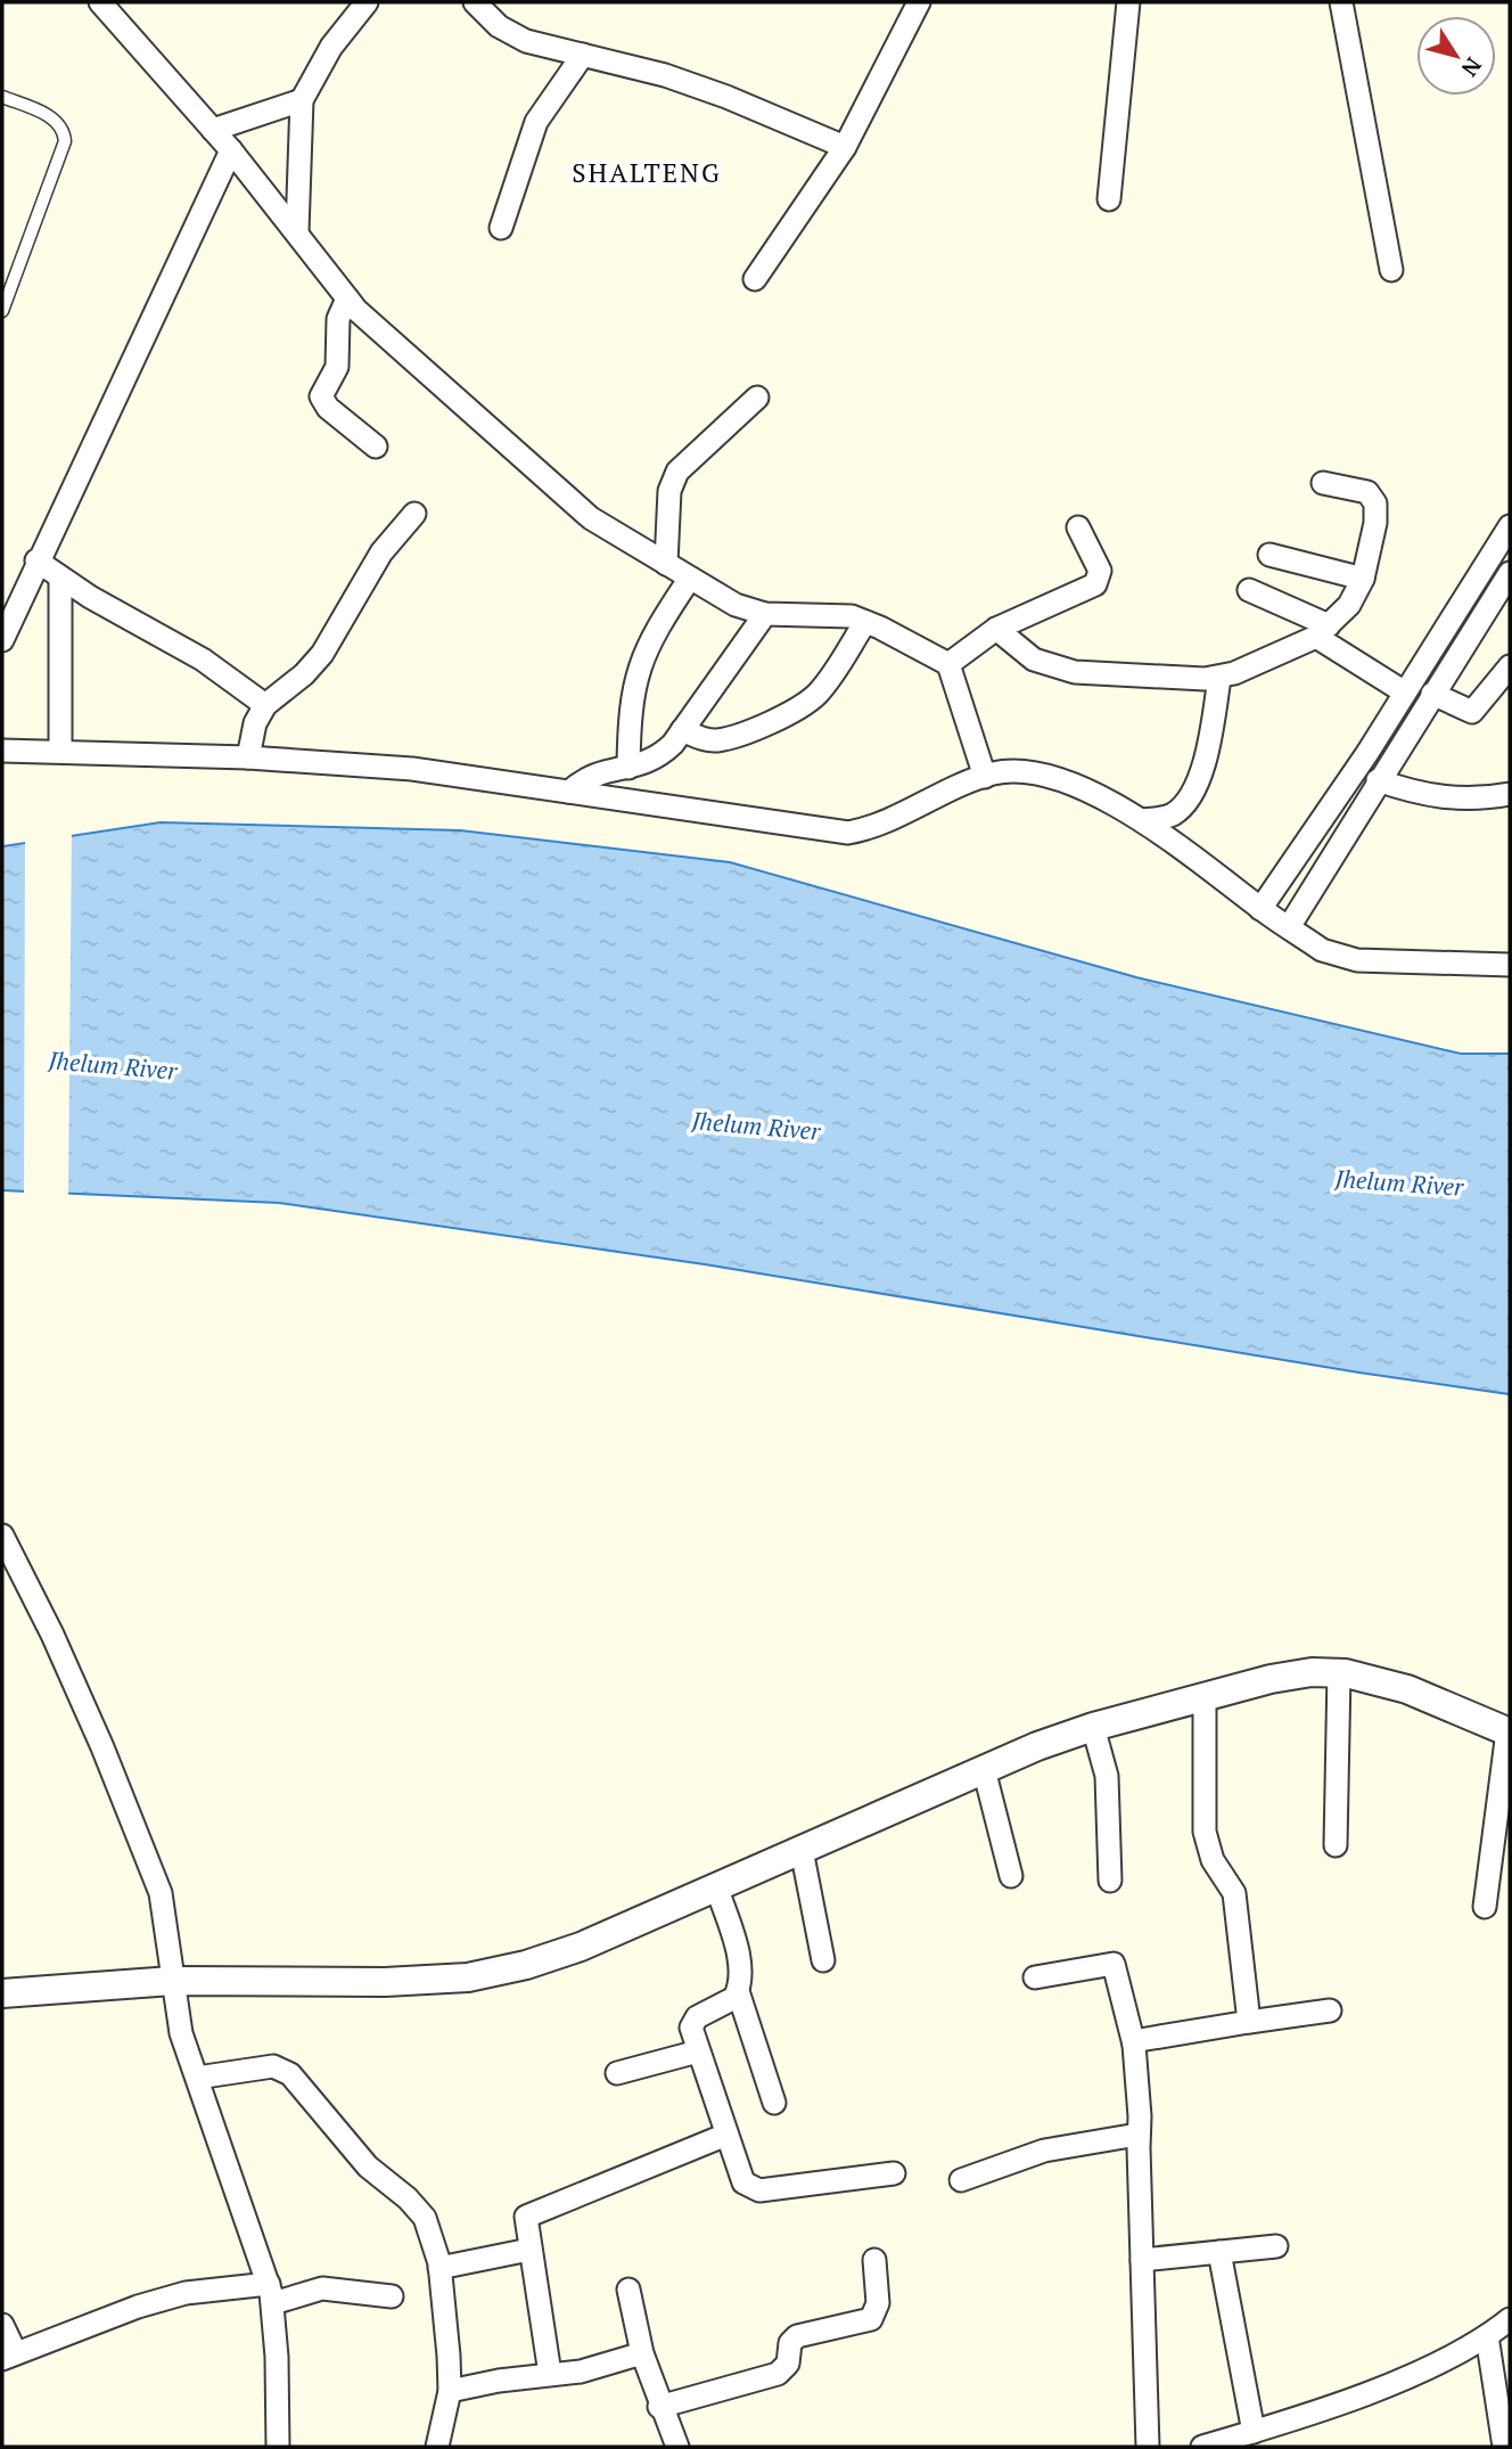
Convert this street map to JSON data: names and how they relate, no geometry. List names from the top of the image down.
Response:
{
  "districts": ["SHALTENG"],
  "water": ["Jhelum River"],
  "north": "bottom right"
}
